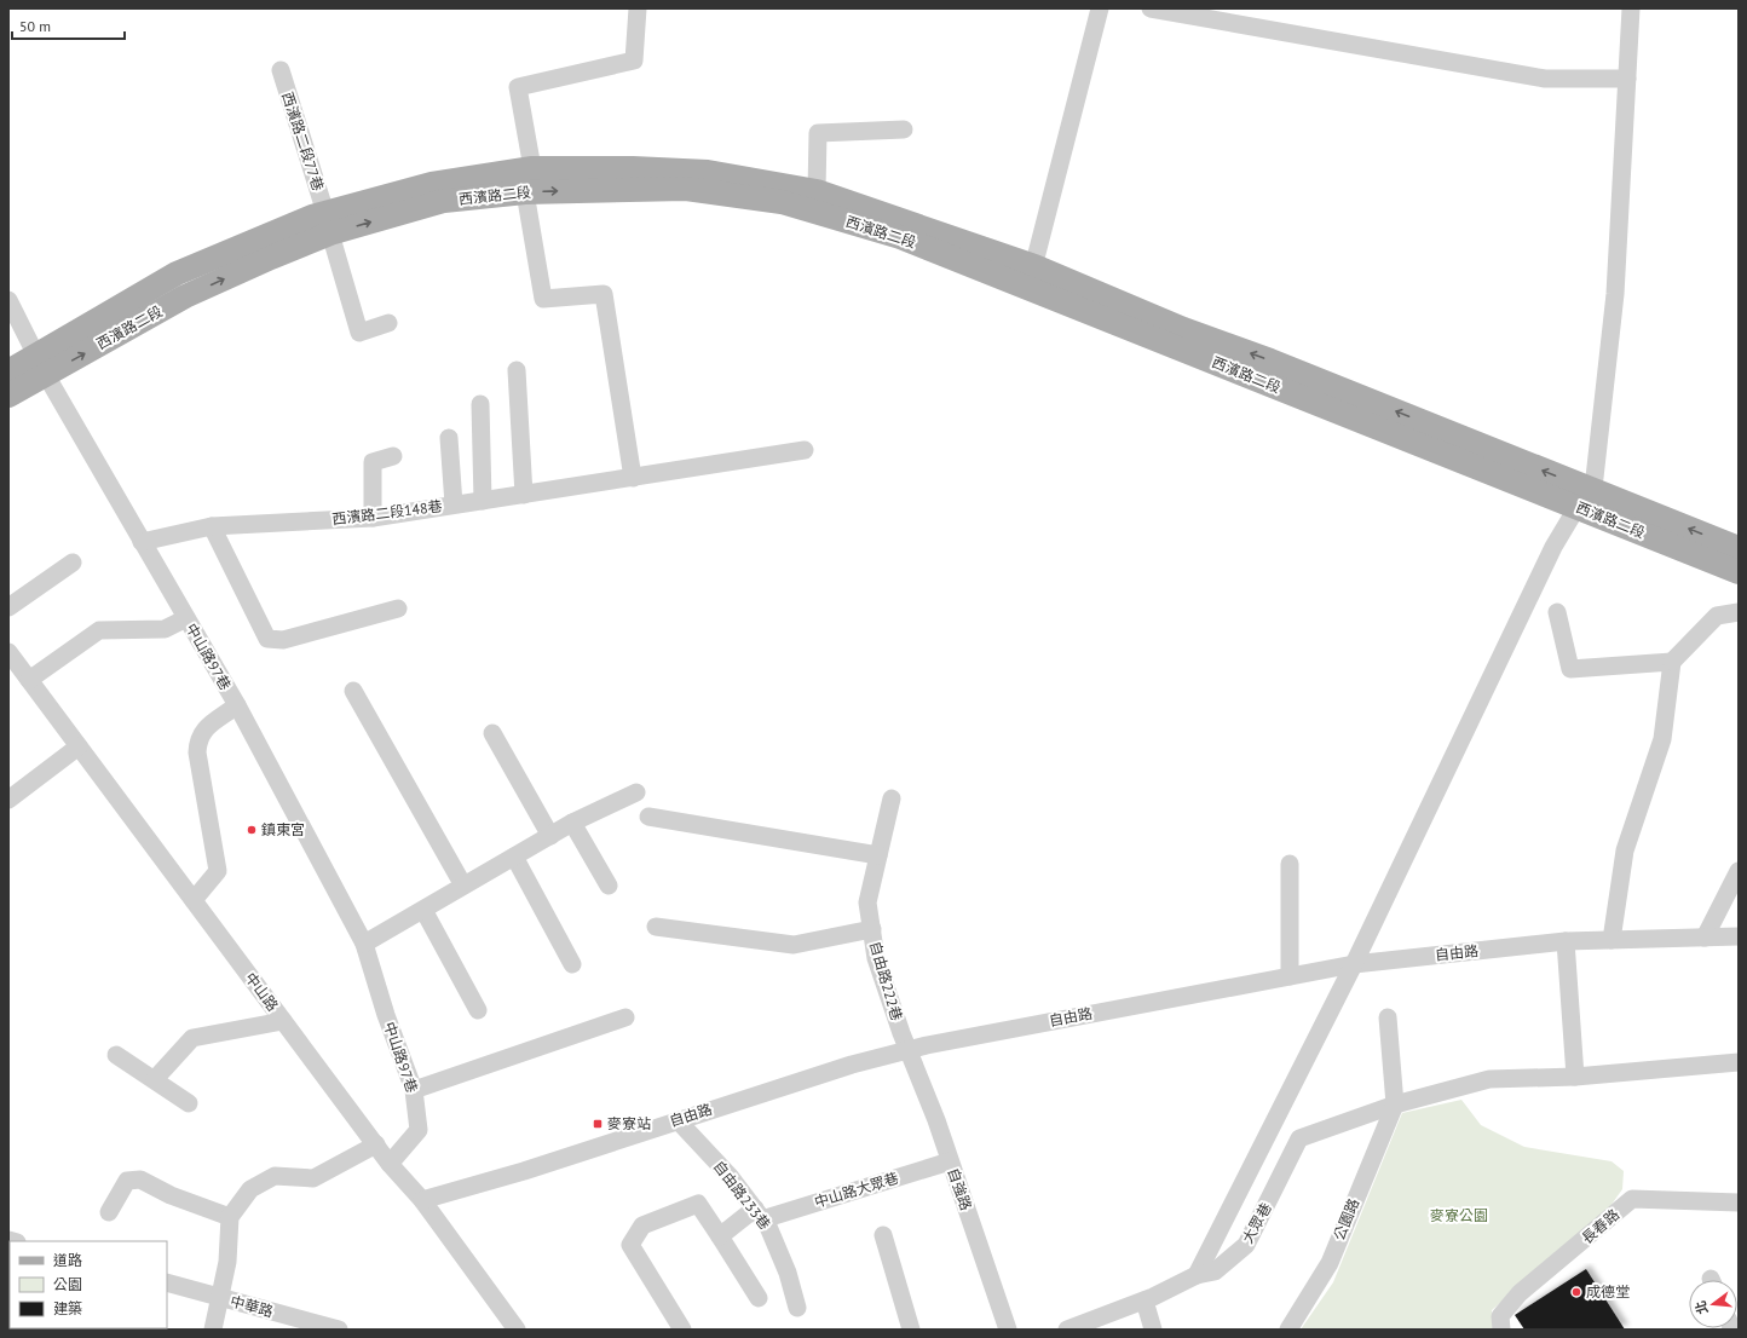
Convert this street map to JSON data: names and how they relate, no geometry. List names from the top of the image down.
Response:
{
  "streets": {
    "main road": ["西濱路二段"],
    "street": [
      "西濱路二段77巷",
      "西濱路二段148巷",
      "中山路97巷",
      "自由路",
      "自由路222巷",
      "中山路",
      "自強路",
      "中山路大眾巷",
      "自由路233巷",
      "公園路",
      "大眾巷",
      "長春路",
      "中華路"
    ]
  },
  "crossings": [
    ["西濱路二段77巷", "西濱路二段"],
    ["西濱路二段", "中山路97巷"],
    ["西濱路二段148巷", "中山路97巷"],
    ["中山路97巷", "中山路"],
    ["自由路", "自由路222巷"],
    ["自由路", "中山路"],
    ["自由路", "自強路"],
    ["自由路", "自由路233巷"],
    ["自由路222巷", "自強路"],
    ["自強路", "中山路大眾巷"],
    ["中山路大眾巷", "自由路233巷"],
    ["公園路", "大眾巷"]
  ],
  "parks": ["麥寮公園"],
  "places": {
    "other": ["鎮東宮", "成德堂"],
    "transit": ["麥寮站"]
  },
  "legend": ["道路", "公園", "建築"],
  "scale_bar": "50 m",
  "north": "left"
}
